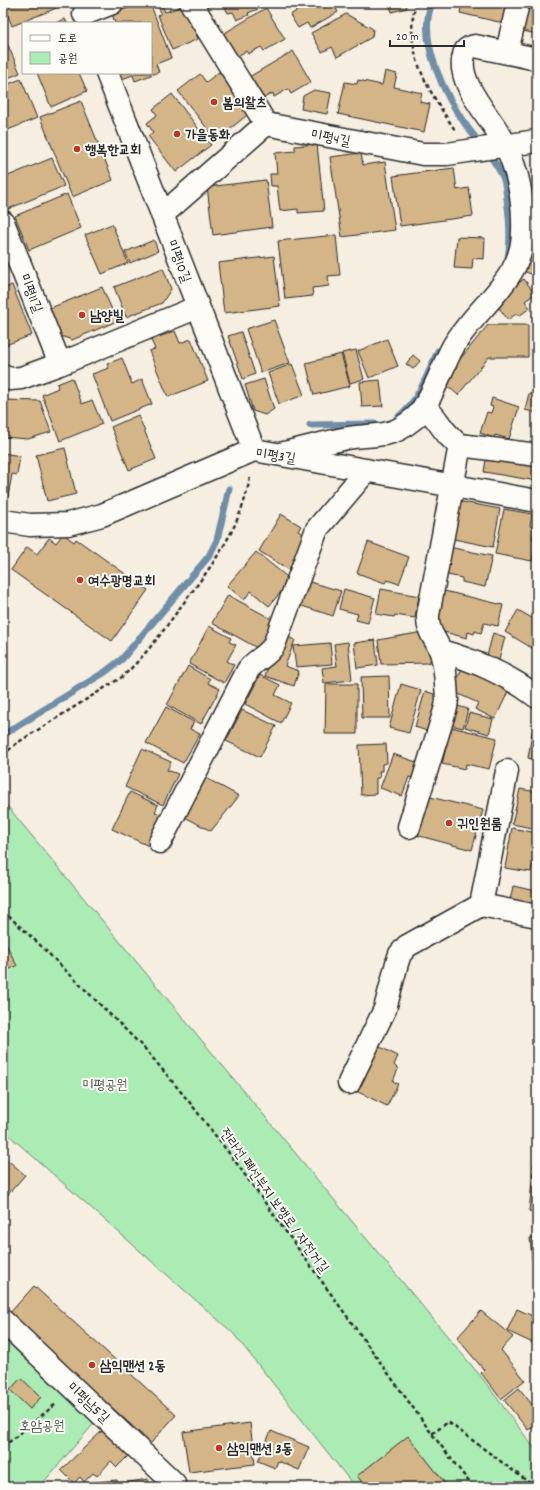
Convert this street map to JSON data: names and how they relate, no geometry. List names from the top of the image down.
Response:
{
  "streets": {
    "street": [
      "미평4길",
      "미평10길",
      "미평11길",
      "미평3길",
      "미평남5길"
    ],
    "path": ["전라선 폐선부지 보행로 / 자전거길"]
  },
  "crossings": [
    ["미평10길", "미평3길"]
  ],
  "parks": ["미평공원", "호암공원"],
  "places": [
    "봄의왈츠",
    "가을동화",
    "행복한교회",
    "남양빌",
    "여수광명교회",
    "귀인원룸",
    "삼익맨션 2동",
    "삼익맨션 3동"
  ],
  "legend": ["도로", "공원"],
  "scale_bar": "20 m"
}
